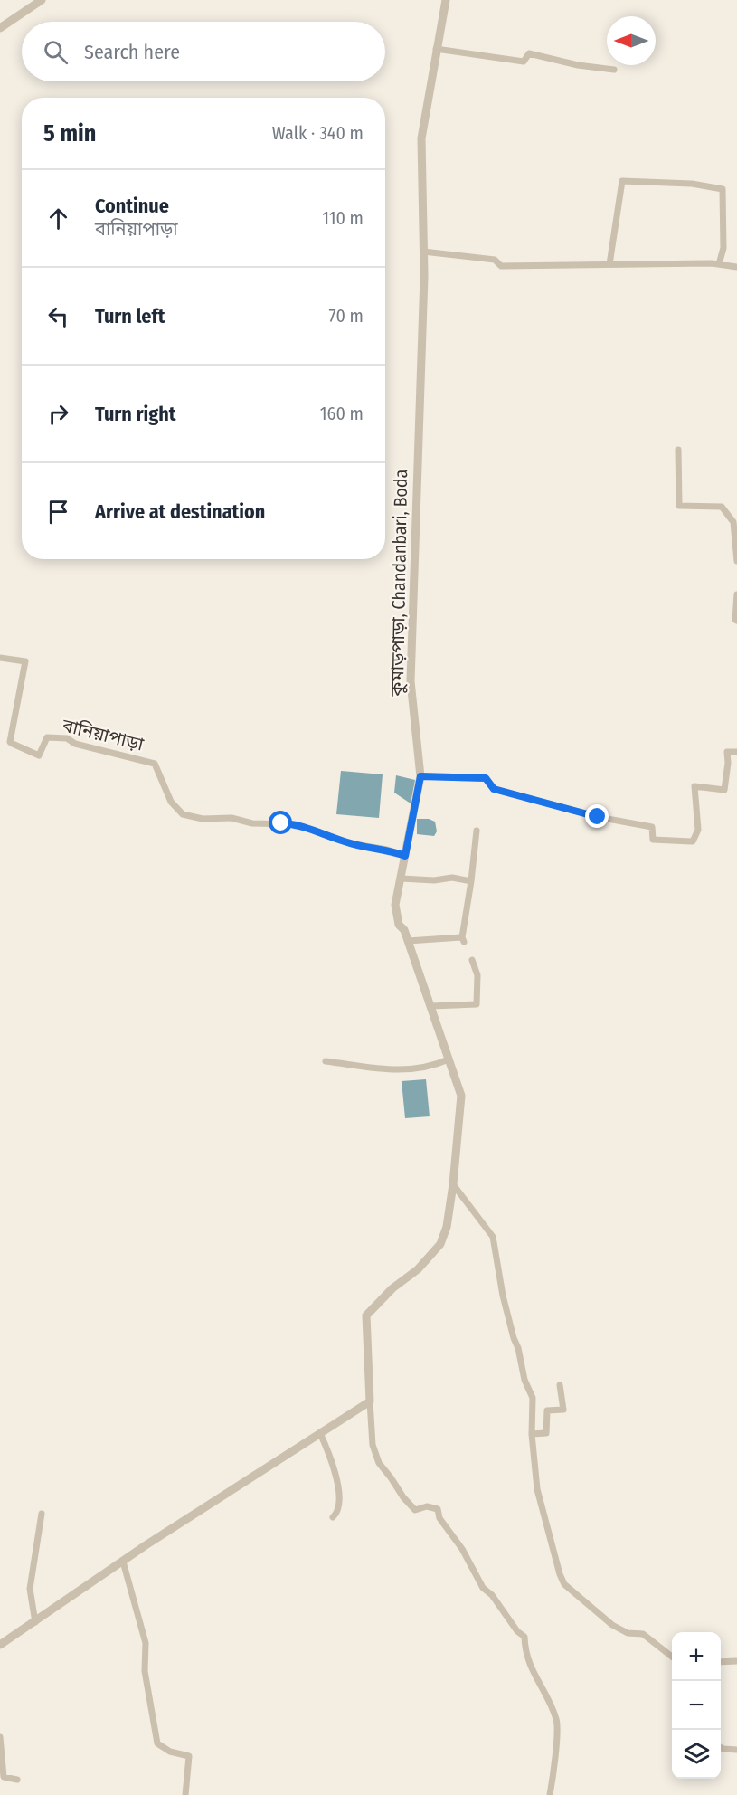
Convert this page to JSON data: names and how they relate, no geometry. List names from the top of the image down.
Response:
{
  "streets": {
    "street": ["কুমাড়পাড়া, Chandanbari, Boda", "বানিয়াপাড়া"]
  },
  "crossings": [
    ["কুমাড়পাড়া, Chandanbari, Boda", "বানিয়াপাড়া"]
  ],
  "north": "left",
  "page": {
    "search": "Search here",
    "heading": ["5 min", "Walk · 340 m"],
    "list": [
      ["Continue", "বানিয়াপাড়া", "110 m"],
      ["Turn left", "70 m"],
      ["Turn right", "160 m"],
      "Arrive at destination"
    ],
    "map_buttons": ["+", "−"]
  }
}
